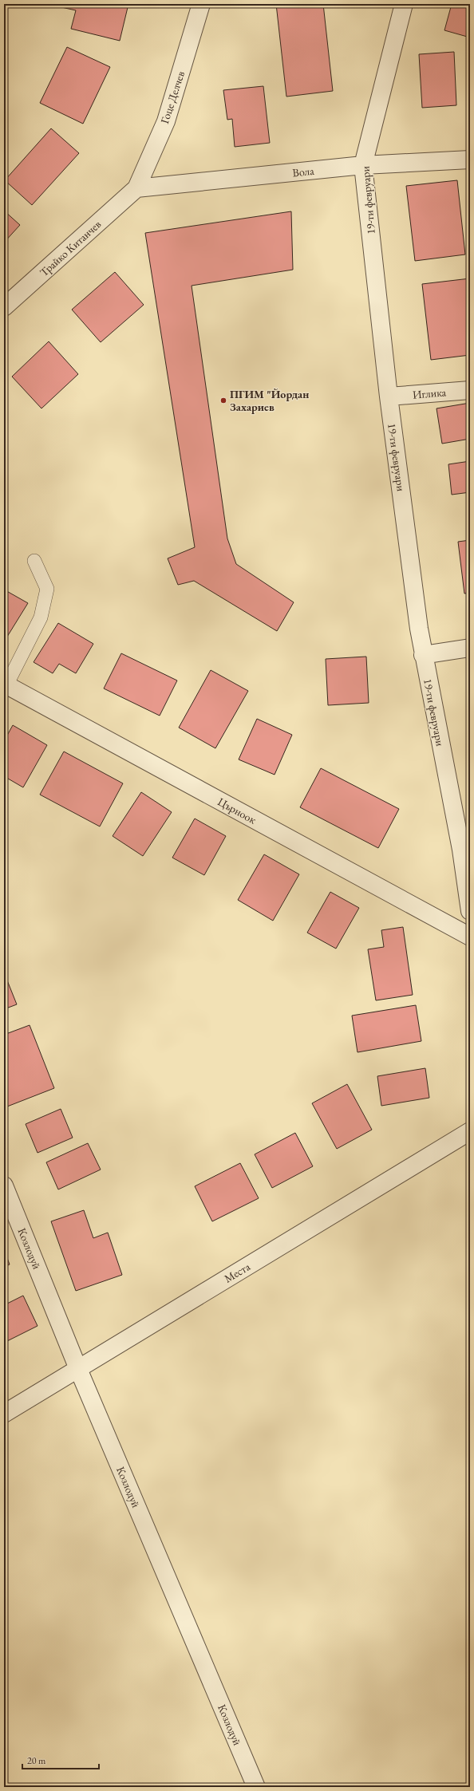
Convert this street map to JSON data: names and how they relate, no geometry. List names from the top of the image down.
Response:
{
  "streets": {
    "street": [
      "Гоце Делчев",
      "Вола",
      "19-ти февруари",
      "Трайко Китанчев",
      "Иглика",
      "Църноок",
      "Козлодуй",
      "Места"
    ]
  },
  "crossings": [
    ["Гоце Делчев", "Вола"],
    ["Гоце Делчев", "Трайко Китанчев"],
    ["Вола", "19-ти февруари"],
    ["Вола", "Трайко Китанчев"],
    ["19-ти февруари", "Иглика"],
    ["Козлодуй", "Места"]
  ],
  "places": ["ПГИМ \"Йордан Захариев"],
  "scale_bar": "20 m"
}
